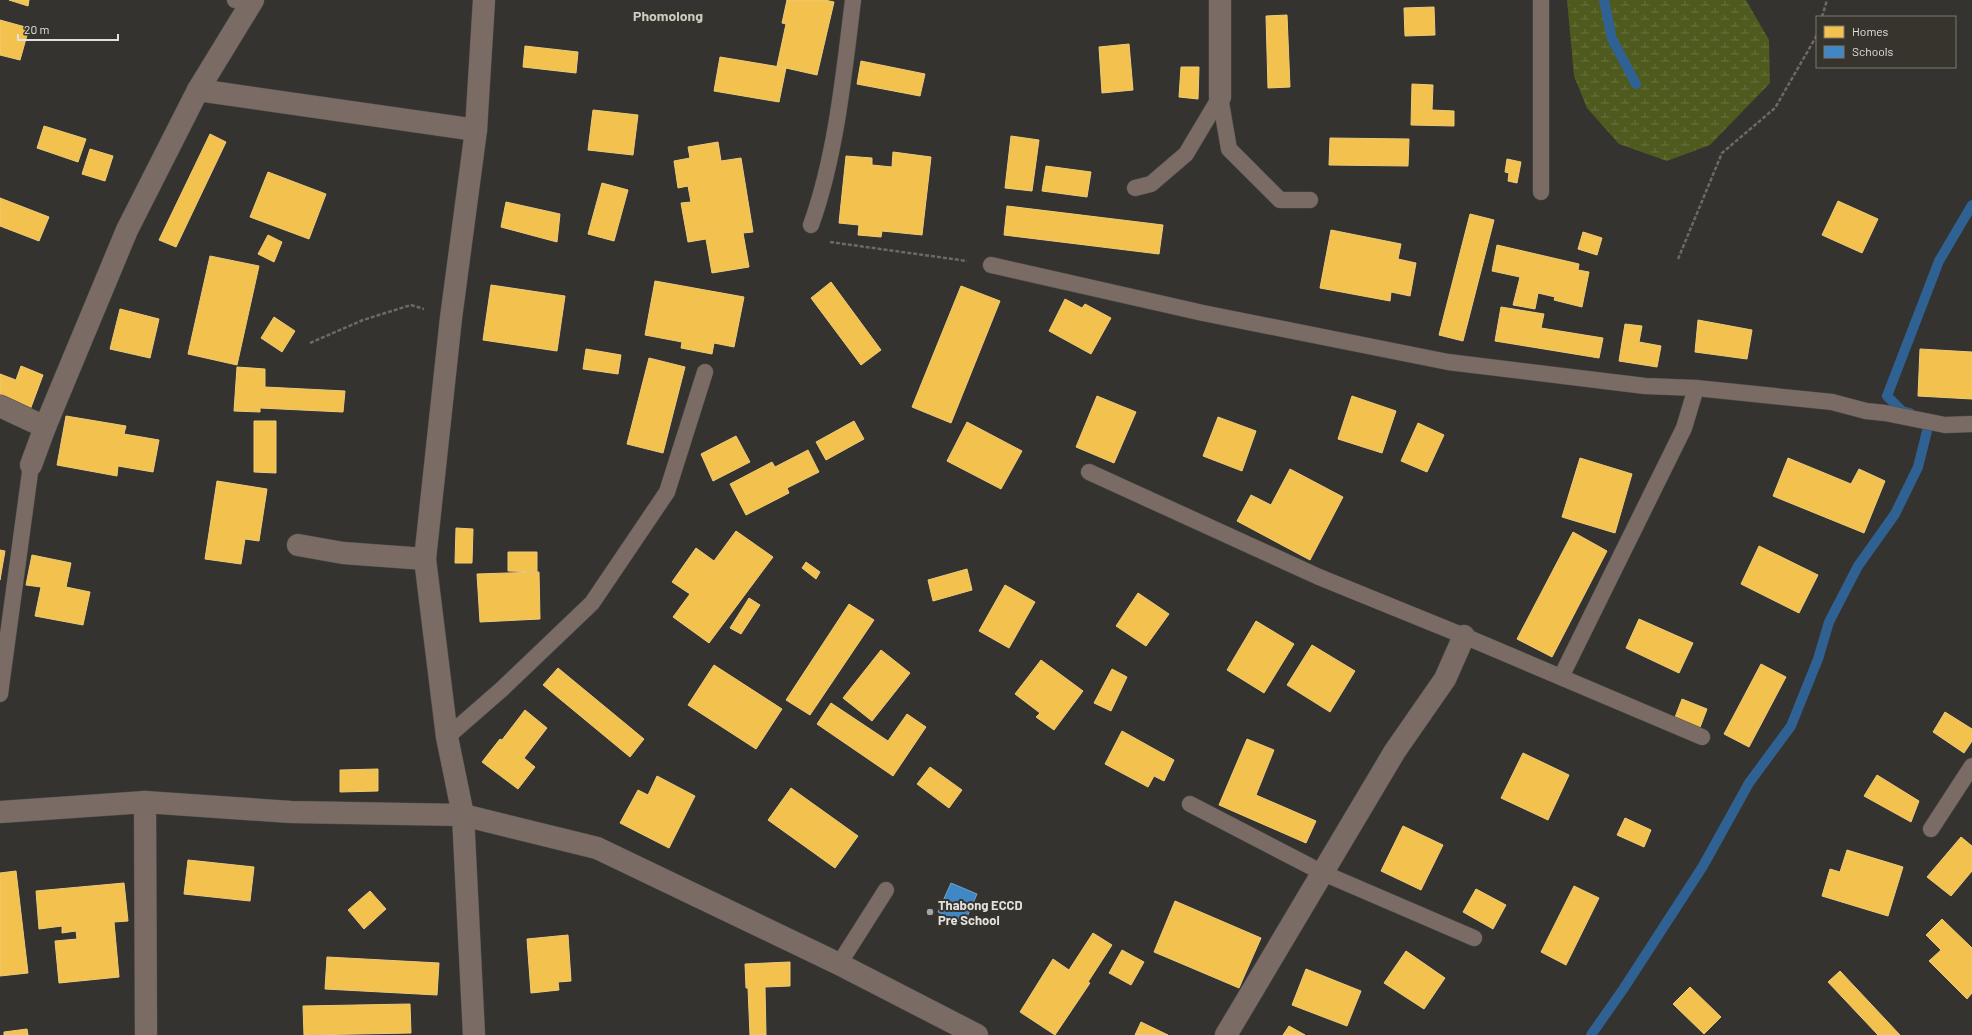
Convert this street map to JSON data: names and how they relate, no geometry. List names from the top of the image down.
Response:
{
  "districts": ["Phomolong"],
  "places": ["Thabong ECCD Pre School"],
  "legend": ["Homes", "Schools"],
  "scale_bar": "20 m"
}
